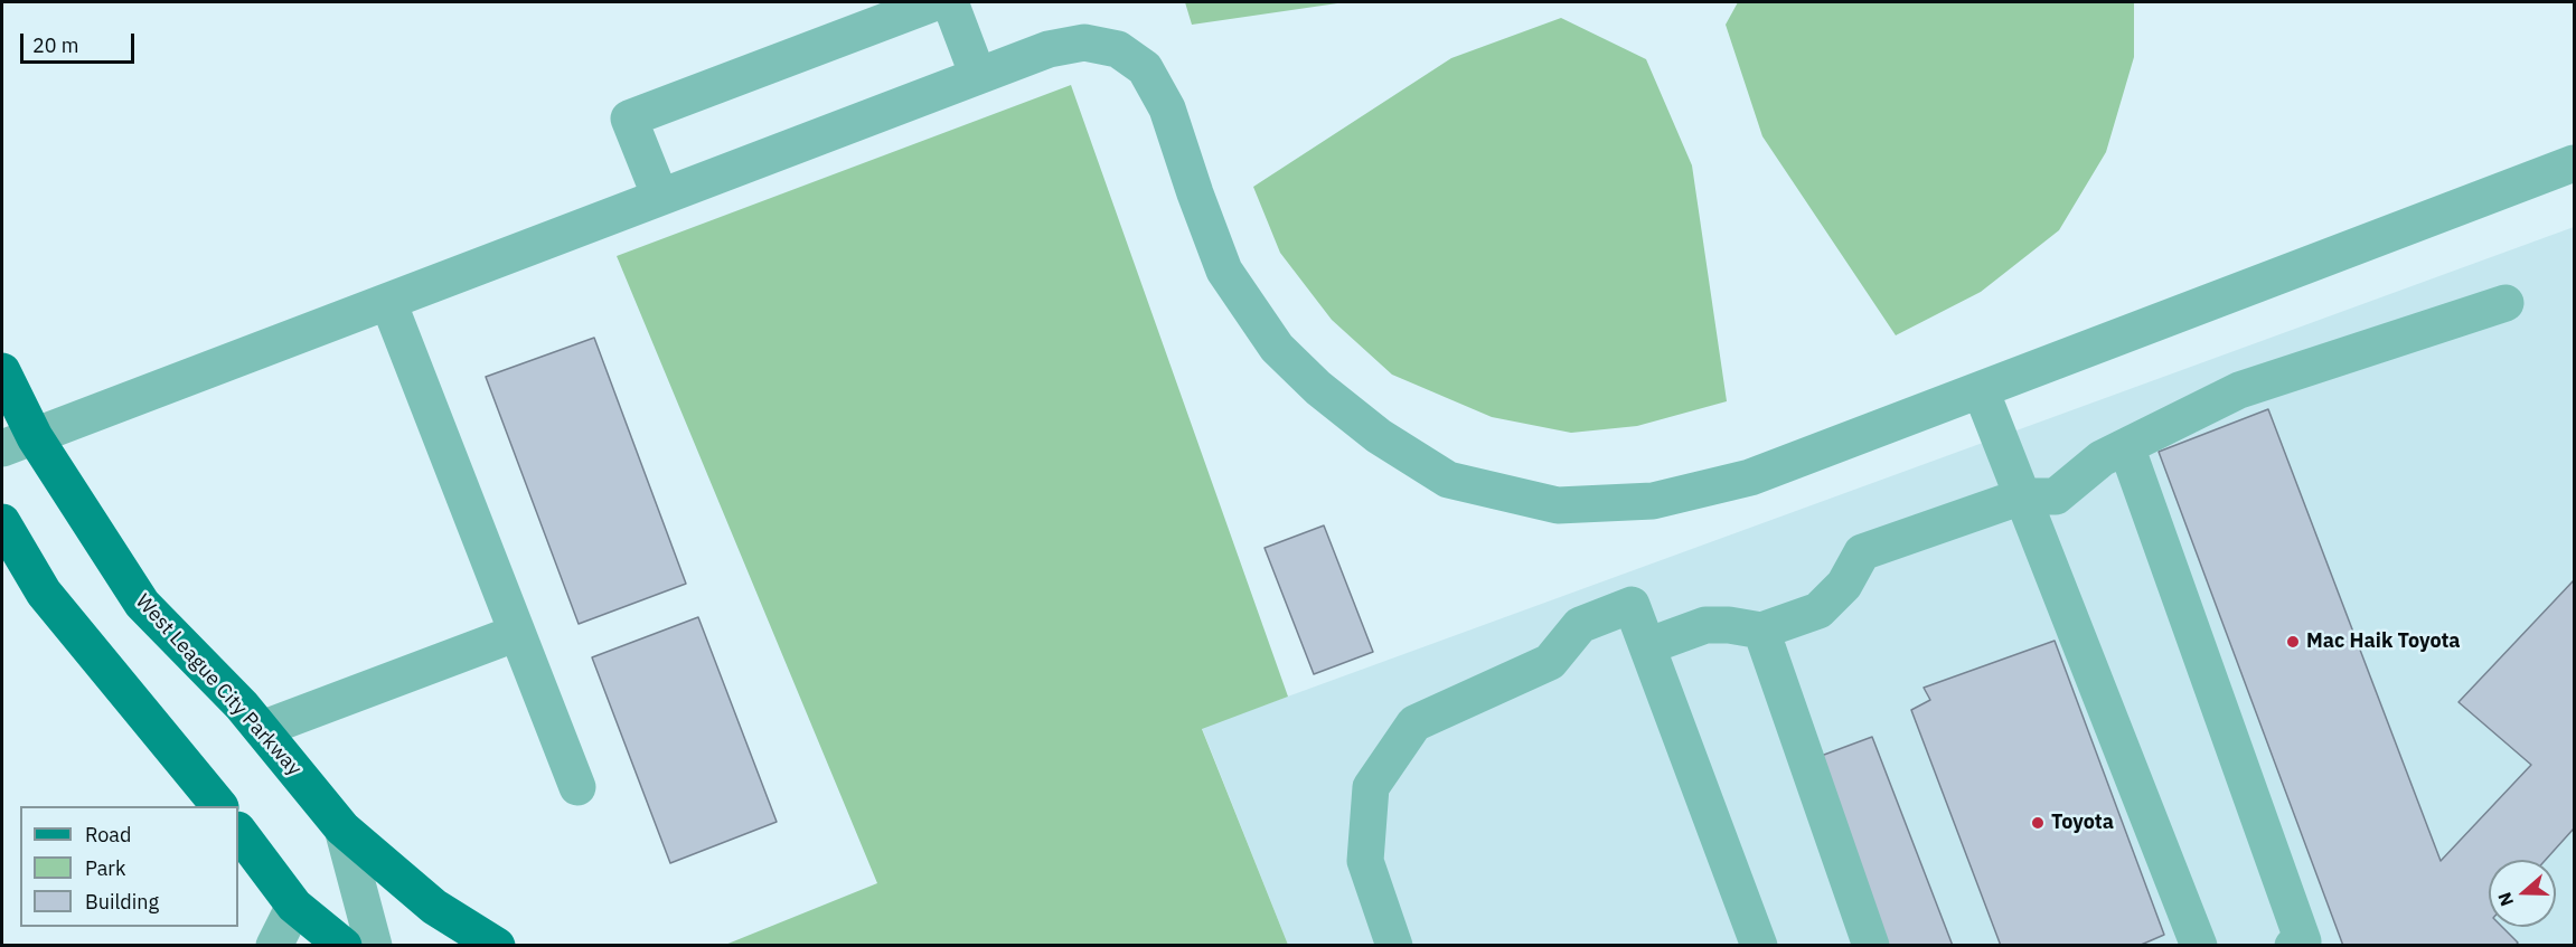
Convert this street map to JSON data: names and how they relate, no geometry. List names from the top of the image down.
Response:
{
  "streets": {
    "main road": ["West League City Parkway"]
  },
  "places": ["Mac Haik Toyota", "Toyota"],
  "legend": ["Road", "Park", "Building"],
  "scale_bar": "20 m",
  "north": "left"
}
